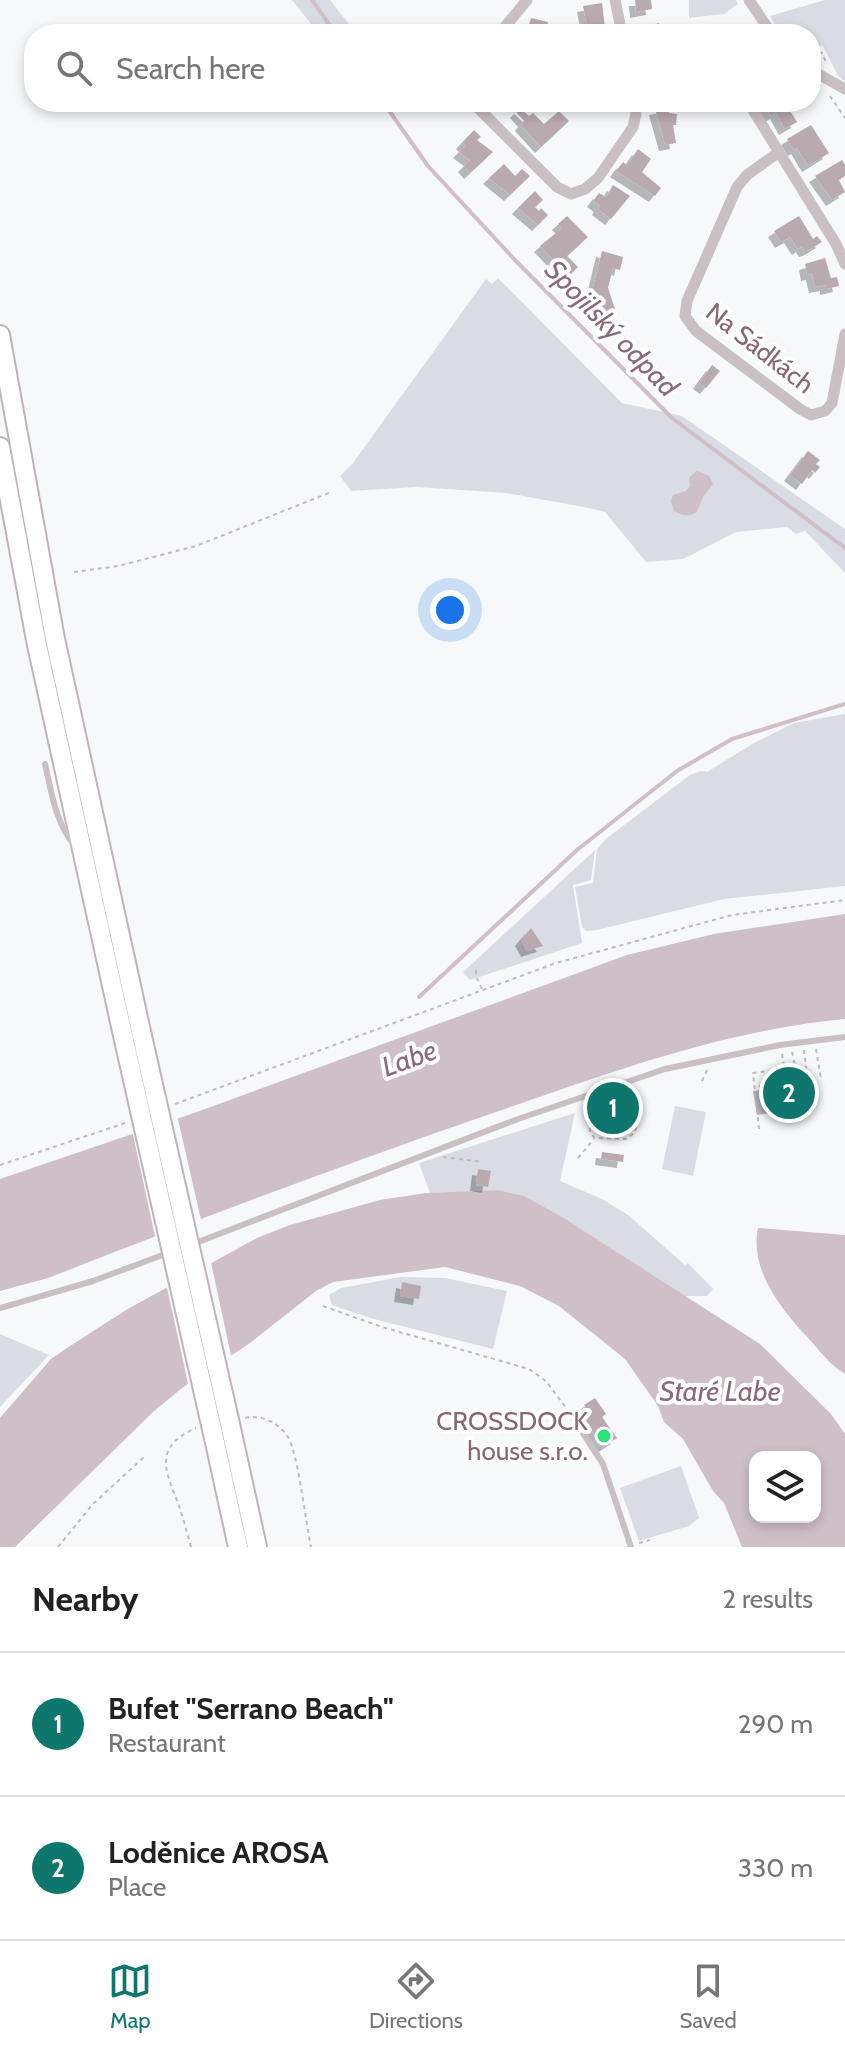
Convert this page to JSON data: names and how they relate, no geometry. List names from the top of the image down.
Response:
{
  "streets": {
    "street": ["Na Sádkách"]
  },
  "water": ["Spojilský odpad", "Labe", "Staré Labe"],
  "places": ["CROSSDOCK house s.r.o."],
  "page": {
    "search": "Search here",
    "pins": ["2", "1"],
    "heading": ["Nearby", "2 results"],
    "list": [
      {
        "mark": "1",
        "name": "Bufet \"Serrano Beach\"",
        "note": "Restaurant",
        "value": "290 m"
      },
      {
        "mark": "2",
        "name": "Loděnice AROSA",
        "note": "Place",
        "value": "330 m"
      }
    ],
    "nav": ["Map", "Directions", "Saved"]
  }
}
